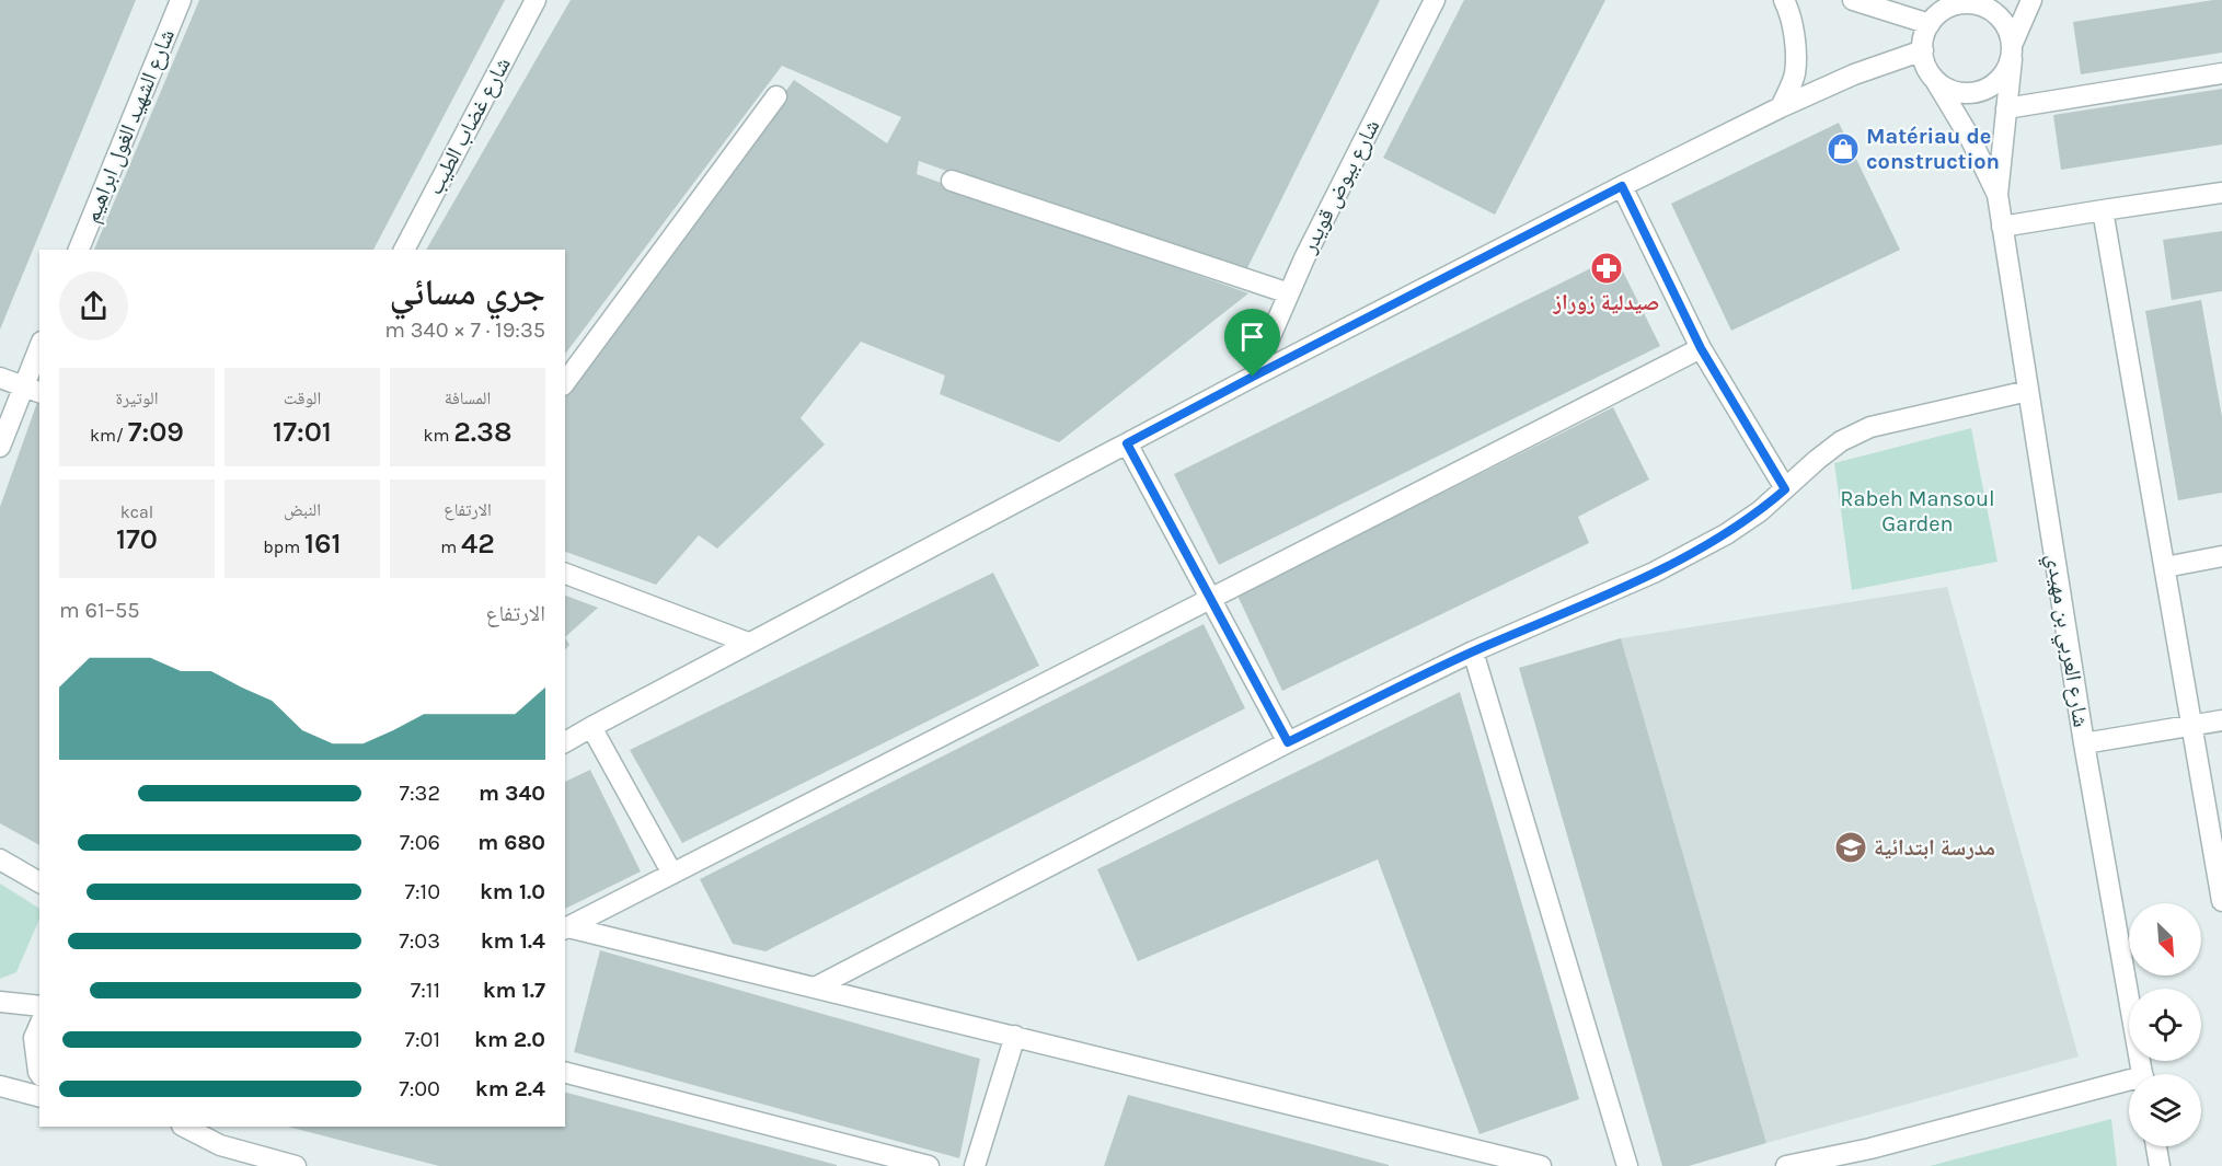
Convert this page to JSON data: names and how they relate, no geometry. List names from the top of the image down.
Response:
{
  "streets": {
    "street": [
      "شارع الشهيد الغول ابراهيم",
      "شارع غضاب الطيب",
      "شارع بيوض قويدر",
      "شارع العربي بن مهيدي"
    ]
  },
  "parks": ["Rabeh Mansoul Garden"],
  "places": {
    "shop": ["Matériau de construction"],
    "pharmacy": ["صيدلية زوراز"],
    "school or university": ["مدرسة ابتدائية"]
  },
  "north": "bottom right",
  "page": {
    "heading": ["جري مسائي", "19:35 · 7 × 340 m"],
    "stats": [
      ["المسافة", "2.38 km"],
      ["الوقت", "17:01"],
      ["الوتيرة", "7:09 /km"],
      ["الارتفاع", "42 m"],
      ["النبض", "161 bpm"],
      ["kcal", "170"]
    ],
    "chart": ["الارتفاع", "55–61 m"],
    "list": [
      {
        "name": "340 m",
        "note": "7:32"
      },
      {
        "name": "680 m",
        "note": "7:06"
      },
      {
        "name": "1.0 km",
        "note": "7:10"
      },
      {
        "name": "1.4 km",
        "note": "7:03"
      },
      {
        "name": "1.7 km",
        "note": "7:11"
      },
      {
        "name": "2.0 km",
        "note": "7:01"
      },
      {
        "name": "2.4 km",
        "note": "7:00"
      }
    ]
  }
}
